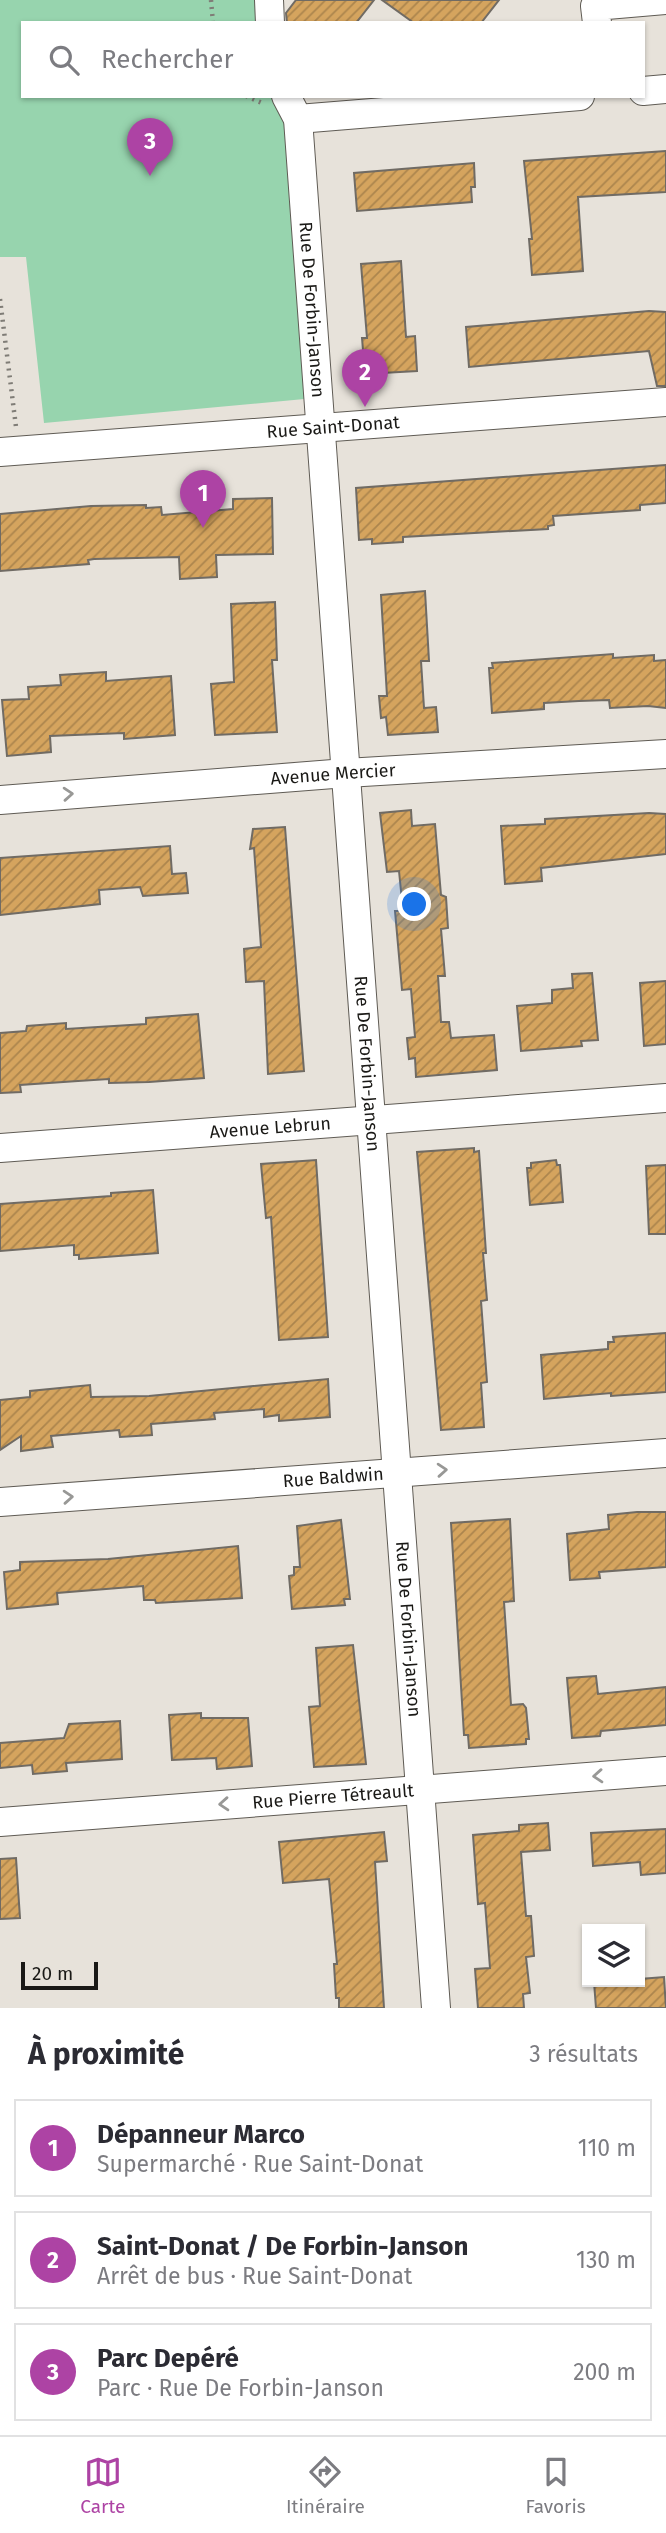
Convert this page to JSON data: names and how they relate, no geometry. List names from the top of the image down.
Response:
{
  "streets": {
    "street": [
      "Rue De Forbin-Janson",
      "Rue Saint-Donat",
      "Avenue Mercier",
      "Avenue Lebrun",
      "Rue Baldwin",
      "Rue Pierre Tétreault"
    ]
  },
  "crossings": [
    ["Rue De Forbin-Janson", "Rue Saint-Donat"],
    ["Rue De Forbin-Janson", "Avenue Mercier"],
    ["Rue De Forbin-Janson", "Avenue Lebrun"],
    ["Rue De Forbin-Janson", "Rue Baldwin"],
    ["Rue De Forbin-Janson", "Rue Pierre Tétreault"]
  ],
  "one_way": ["Avenue Mercier", "Rue Baldwin", "Rue Pierre Tétreault"],
  "scale_bar": "20 m",
  "page": {
    "search": "Rechercher",
    "pins": ["3", "2", "1"],
    "scale": "20 m",
    "heading": ["À proximité", "3 résultats"],
    "list": [
      {
        "mark": "1",
        "name": "Dépanneur Marco",
        "note": "Supermarché · Rue Saint-Donat",
        "value": "110 m"
      },
      {
        "mark": "2",
        "name": "Saint-Donat / De Forbin-Janson",
        "note": "Arrêt de bus · Rue Saint-Donat",
        "value": "130 m"
      },
      {
        "mark": "3",
        "name": "Parc Depéré",
        "note": "Parc · Rue De Forbin-Janson",
        "value": "200 m"
      }
    ],
    "nav": ["Carte", "Itinéraire", "Favoris"]
  }
}
